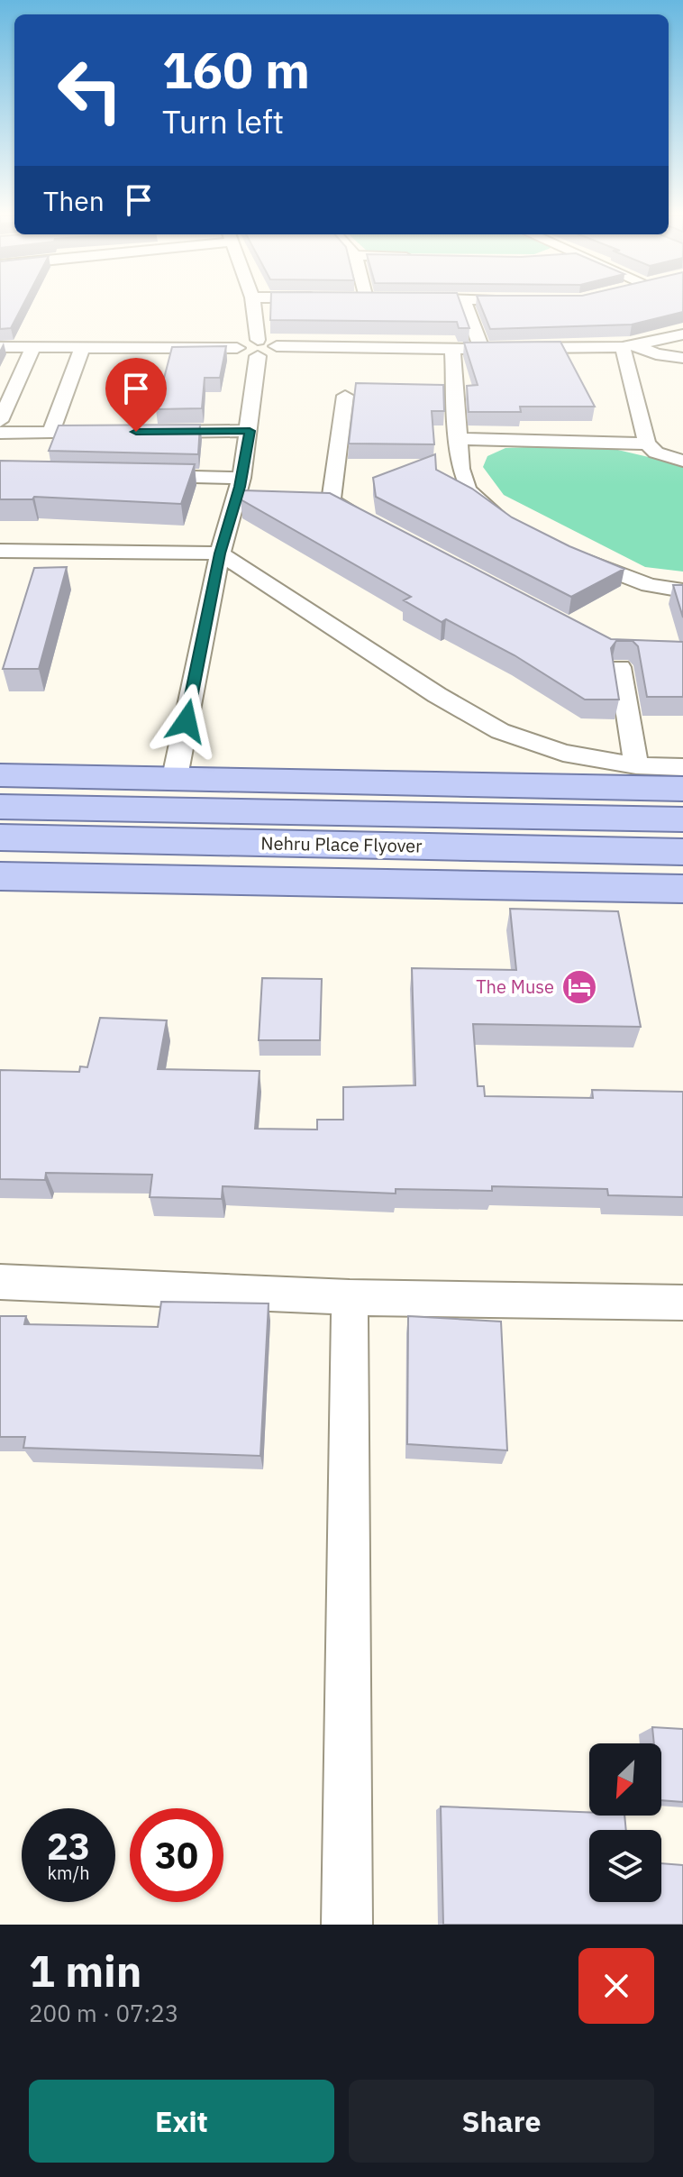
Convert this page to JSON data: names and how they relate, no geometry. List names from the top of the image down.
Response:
{
  "streets": {
    "main road": ["Nehru Place Flyover"]
  },
  "places": {
    "hotel": ["The Muse"]
  },
  "north": "bottom left",
  "page": {
    "turn": ["160 m", "Turn left"],
    "then": "Then",
    "speed": "23 km/h",
    "limit": "30",
    "heading": ["1 min", "200 m · 07:23"],
    "buttons": ["Exit", "Share"]
  }
}
